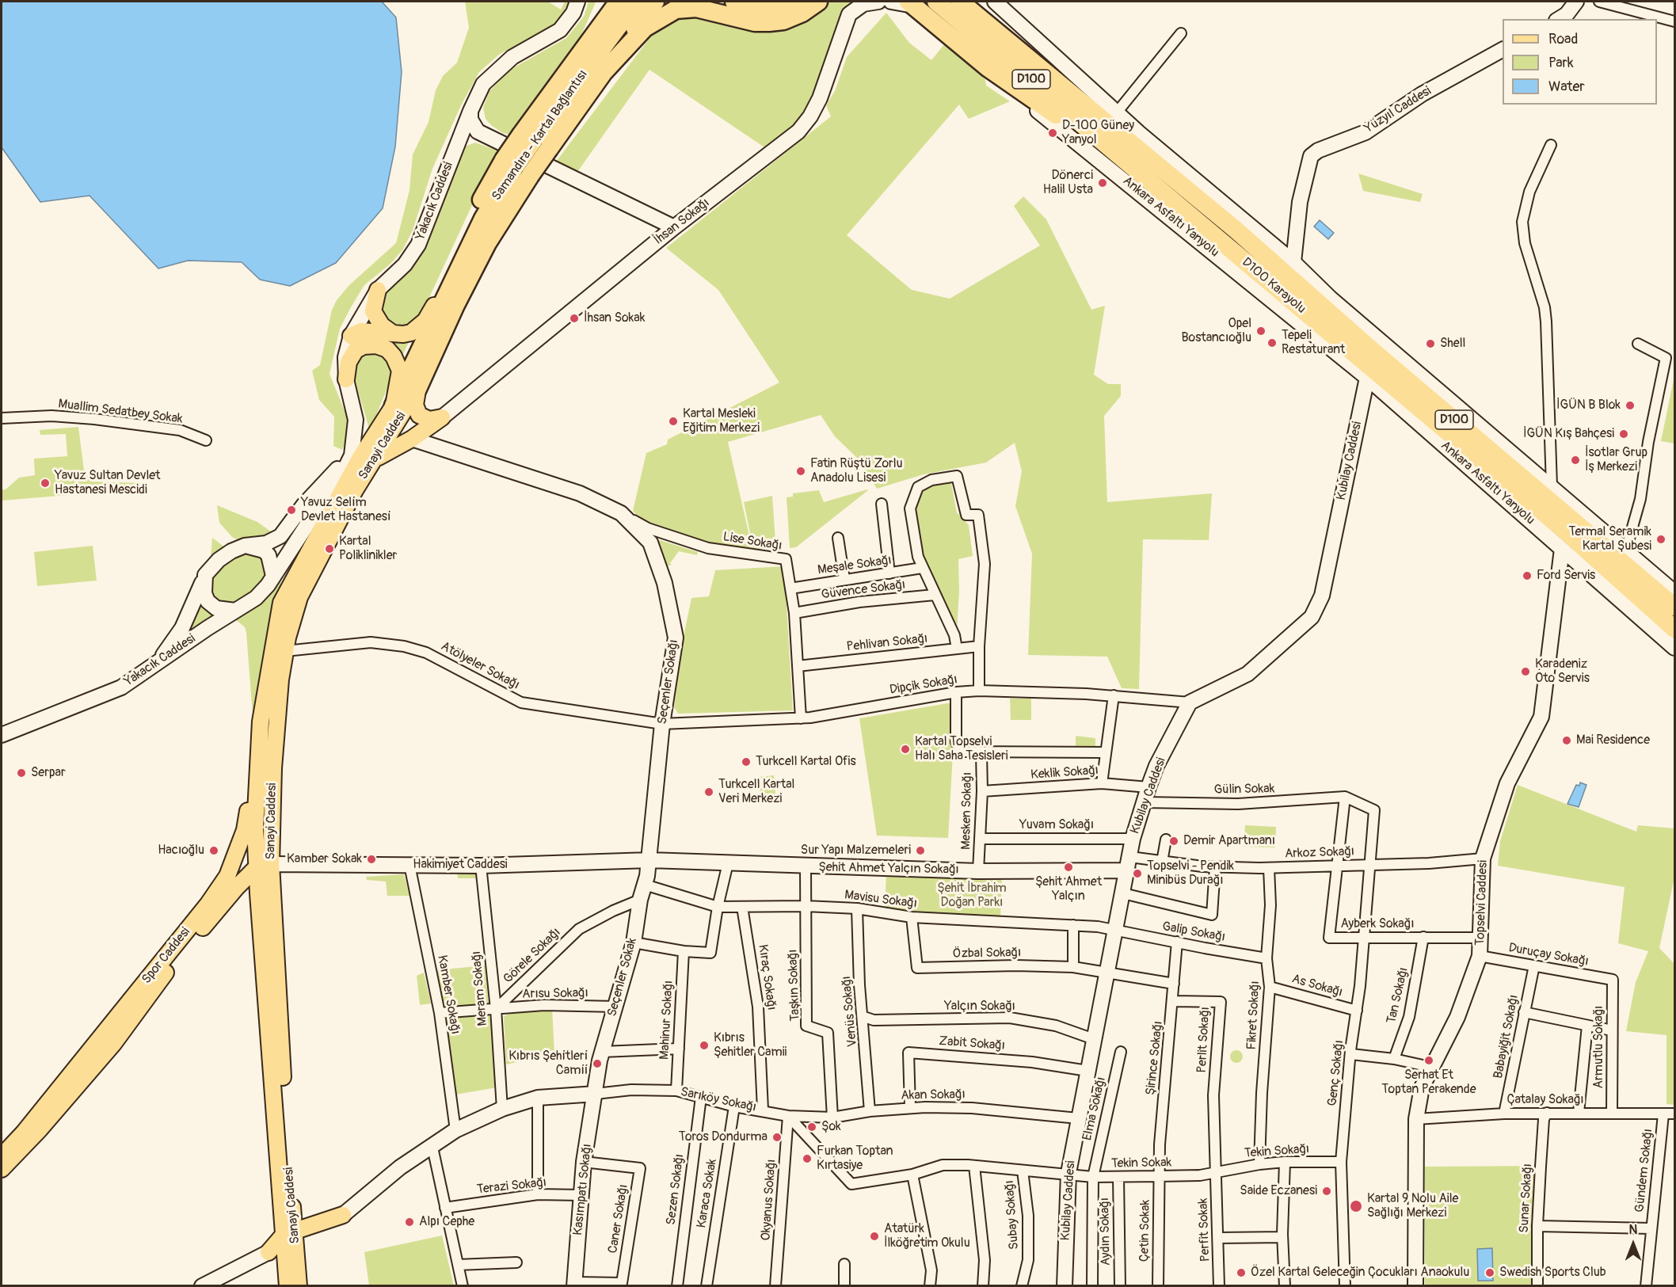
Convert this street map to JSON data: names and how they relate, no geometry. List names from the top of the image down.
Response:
{
  "streets": {
    "highway": ["D100", "Samandıra - Kartal Bağlantısı", "D100 Karayolu"],
    "main road": ["Sanayi Caddesi", "Spor Caddesi"],
    "street": [
      "Yüzyıl Caddesi",
      "Yakacık Caddesi",
      "Ankara Asfaltı Yanyolu",
      "İhsan Sokağı",
      "Muallim Sedatbey Sokak",
      "Kubilay Caddesi",
      "Lise Sokağı",
      "Meşale Sokağı",
      "Güvence Sokağı",
      "Pehlivan Sokağı",
      "Atölyeler Sokağı",
      "Seçenler Sokağı",
      "Dipçik Sokağı",
      "Keklik Sokağı",
      "Gülin Sokak",
      "Mesken Sokağı",
      "Yuvam Sokağı",
      "Arkoz Sokağı",
      "Hakimiyet Caddesi",
      "Şehit Ahmet Yalçın Sokağı",
      "Mavisu Sokağı",
      "Topselvi Caddesi",
      "Ayberk Sokağı",
      "Galip Sokağı",
      "Özbal Sokağı",
      "Duruçay Sokağı",
      "Görele Sokağı",
      "Seçenler Sokak",
      "Kıraç Sokağı",
      "Taşkın Sokağı",
      "As Sokağı",
      "Meram Sokağı",
      "Arısu Sokağı",
      "Kamber Sokağı",
      "Tan Sokağı",
      "Yalçın Sokağı",
      "Venüs Sokağı",
      "Fikret Sokağı",
      "Mahinur Sokağı",
      "Babayiğit Sokağı",
      "Perlit Sokağı",
      "Zabit Sokağı",
      "Armutlu Sokağı",
      "Şirince Sokağı",
      "Genç Sokağı",
      "Akan Sokağı",
      "Sarıköy Sokağı",
      "Çatalay Sokağı",
      "Elma Sokağı",
      "Tekin Sokağı",
      "Tekin Sokak",
      "Gündem Sokağı",
      "Terazi Sokağı",
      "Kasımpatı Sokağı",
      "Sezen Sokağı",
      "Karaca Sokak",
      "Sunar Sokağı",
      "Okyanus Sokağı",
      "Subay Sokağı",
      "Caner Sokağı",
      "Perfit Sokak",
      "Çetin Sokak",
      "Aydın Sokağı"
    ]
  },
  "crossings": [
    ["D100", "D100 Karayolu"],
    ["Samandıra - Kartal Bağlantısı", "Sanayi Caddesi"],
    ["Ankara Asfaltı Yanyolu", "Kubilay Caddesi"],
    ["Ankara Asfaltı Yanyolu", "Topselvi Caddesi"],
    ["Sanayi Caddesi", "Atölyeler Sokağı"],
    ["Sanayi Caddesi", "Hakimiyet Caddesi"],
    ["Sanayi Caddesi", "Spor Caddesi"],
    ["Kubilay Caddesi", "Dipçik Sokağı"],
    ["Kubilay Caddesi", "Keklik Sokağı"],
    ["Kubilay Caddesi", "Gülin Sokak"],
    ["Kubilay Caddesi", "Yuvam Sokağı"],
    ["Kubilay Caddesi", "Arkoz Sokağı"],
    ["Kubilay Caddesi", "Şehit Ahmet Yalçın Sokağı"],
    ["Kubilay Caddesi", "Mavisu Sokağı"],
    ["Kubilay Caddesi", "Galip Sokağı"],
    ["Kubilay Caddesi", "Özbal Sokağı"],
    ["Kubilay Caddesi", "Yalçın Sokağı"],
    ["Kubilay Caddesi", "Zabit Sokağı"],
    ["Kubilay Caddesi", "Akan Sokağı"],
    ["Kubilay Caddesi", "Tekin Sokak"],
    ["Lise Sokağı", "Meşale Sokağı"],
    ["Lise Sokağı", "Güvence Sokağı"],
    ["Lise Sokağı", "Pehlivan Sokağı"],
    ["Lise Sokağı", "Seçenler Sokağı"],
    ["Lise Sokağı", "Dipçik Sokağı"],
    ["Atölyeler Sokağı", "Seçenler Sokağı"],
    ["Atölyeler Sokağı", "Dipçik Sokağı"],
    ["Seçenler Sokağı", "Dipçik Sokağı"],
    ["Seçenler Sokağı", "Hakimiyet Caddesi"],
    ["Seçenler Sokağı", "Şehit Ahmet Yalçın Sokağı"],
    ["Seçenler Sokağı", "Seçenler Sokak"],
    ["Keklik Sokağı", "Mesken Sokağı"],
    ["Gülin Sokak", "Ayberk Sokağı"],
    ["Gülin Sokak", "Genç Sokağı"],
    ["Mesken Sokağı", "Yuvam Sokağı"],
    ["Mesken Sokağı", "Şehit Ahmet Yalçın Sokağı"],
    ["Arkoz Sokağı", "Şehit Ahmet Yalçın Sokağı"],
    ["Arkoz Sokağı", "Topselvi Caddesi"],
    ["Arkoz Sokağı", "Ayberk Sokağı"],
    ["Arkoz Sokağı", "Fikret Sokağı"],
    ["Arkoz Sokağı", "Genç Sokağı"],
    ["Hakimiyet Caddesi", "Şehit Ahmet Yalçın Sokağı"],
    ["Hakimiyet Caddesi", "Spor Caddesi"],
    ["Hakimiyet Caddesi", "Seçenler Sokak"],
    ["Hakimiyet Caddesi", "Meram Sokağı"],
    ["Hakimiyet Caddesi", "Kamber Sokağı"],
    ["Şehit Ahmet Yalçın Sokağı", "Seçenler Sokak"],
    ["Şehit Ahmet Yalçın Sokağı", "Taşkın Sokağı"],
    ["Mavisu Sokağı", "Galip Sokağı"],
    ["Mavisu Sokağı", "Özbal Sokağı"],
    ["Mavisu Sokağı", "Seçenler Sokak"],
    ["Mavisu Sokağı", "Kıraç Sokağı"],
    ["Mavisu Sokağı", "Taşkın Sokağı"],
    ["Mavisu Sokağı", "Venüs Sokağı"],
    ["Topselvi Caddesi", "Ayberk Sokağı"],
    ["Topselvi Caddesi", "Duruçay Sokağı"],
    ["Topselvi Caddesi", "Çatalay Sokağı"],
    ["Ayberk Sokağı", "Tan Sokağı"],
    ["Ayberk Sokağı", "Genç Sokağı"],
    ["Galip Sokağı", "Fikret Sokağı"],
    ["Galip Sokağı", "Şirince Sokağı"],
    ["Özbal Sokağı", "Şirince Sokağı"],
    ["Duruçay Sokağı", "Babayiğit Sokağı"],
    ["Duruçay Sokağı", "Armutlu Sokağı"],
    ["Görele Sokağı", "Seçenler Sokak"],
    ["Görele Sokağı", "Meram Sokağı"],
    ["Görele Sokağı", "Arısu Sokağı"],
    ["Seçenler Sokak", "Arısu Sokağı"],
    ["Seçenler Sokak", "Sarıköy Sokağı"],
    ["Seçenler Sokak", "Kasımpatı Sokağı"],
    ["Kıraç Sokağı", "Sarıköy Sokağı"],
    ["Taşkın Sokağı", "Akan Sokağı"],
    ["As Sokağı", "Fikret Sokağı"],
    ["As Sokağı", "Genç Sokağı"],
    ["Meram Sokağı", "Arısu Sokağı"],
    ["Meram Sokağı", "Sarıköy Sokağı"],
    ["Kamber Sokağı", "Sarıköy Sokağı"],
    ["Yalçın Sokağı", "Venüs Sokağı"],
    ["Venüs Sokağı", "Akan Sokağı"],
    ["Fikret Sokağı", "Tekin Sokağı"],
    ["Mahinur Sokağı", "Sarıköy Sokağı"],
    ["Babayiğit Sokağı", "Çatalay Sokağı"],
    ["Perlit Sokağı", "Şirince Sokağı"],
    ["Perlit Sokağı", "Perfit Sokak"],
    ["Zabit Sokağı", "Akan Sokağı"],
    ["Armutlu Sokağı", "Çatalay Sokağı"],
    ["Şirince Sokağı", "Tekin Sokak"],
    ["Şirince Sokağı", "Çetin Sokak"],
    ["Genç Sokağı", "Tekin Sokağı"],
    ["Akan Sokağı", "Sarıköy Sokağı"],
    ["Akan Sokağı", "Okyanus Sokağı"],
    ["Sarıköy Sokağı", "Kasımpatı Sokağı"],
    ["Sarıköy Sokağı", "Sezen Sokağı"],
    ["Sarıköy Sokağı", "Karaca Sokak"],
    ["Sarıköy Sokağı", "Okyanus Sokağı"],
    ["Çatalay Sokağı", "Gündem Sokağı"],
    ["Çatalay Sokağı", "Sunar Sokağı"],
    ["Elma Sokağı", "Tekin Sokak"],
    ["Tekin Sokağı", "Tekin Sokak"],
    ["Tekin Sokağı", "Perfit Sokak"],
    ["Tekin Sokak", "Perfit Sokak"],
    ["Tekin Sokak", "Çetin Sokak"],
    ["Tekin Sokak", "Aydın Sokağı"],
    ["Terazi Sokağı", "Kasımpatı Sokağı"],
    ["Kasımpatı Sokağı", "Caner Sokağı"]
  ],
  "parks": ["Şehit İbrahim Doğan Parkı"],
  "places": [
    "D-100 Güney Yanyol",
    "Dönerci Halil Usta",
    "İhsan Sokak",
    "Opel Bostancıoğlu",
    "Tepeli Restaturant",
    "Shell",
    "İGÜN B Blok",
    "Kartal Mesleki Eğitim Merkezi",
    "İGÜN Kış Bahçesi",
    "İsotlar Grup İş Merkezi",
    "Fatin Rüştü Zorlu Anadolu Lisesi",
    "Yavuz Sultan Devlet Hastanesi Mescidi",
    "Yavuz Seli̇m Devlet Hastanesi̇",
    "Termal Seramik Kartal Şubesi",
    "Kartal Poliklinikler",
    "Ford Servis",
    "Karadeniz Oto Servis",
    "Mai Residence",
    "Kartal Topselvi Halı Saha Tesisleri",
    "Turkcell Kartal Ofis",
    "Serpar",
    "Turkcell Kartal Veri Merkezi",
    "Demir Apartmanı",
    "Hacıoğlu",
    "Sur Yapı Malzemeleri",
    "Kamber Sokak",
    "Şehit Ahmet Yalçın",
    "Topselvi - Pendik Minibüs Durağı",
    "Kıbrıs Şehitler Camii",
    "Serhat Et Toptan Perakende",
    "Kıbrıs Şehi̇tleri̇ Cami̇i̇",
    "Şok",
    "Toros Dondurma",
    "Furkan Toptan Kırtasiye",
    "Saide Eczanesi",
    "Kartal 9 Nolu Aile Sağlığı Merkezi",
    "Alpı Cephe",
    "Atatürk İlköğretim Okulu",
    "Özel Kartal Geleceğin Çocukları Anaokulu",
    "Swedish Sports Club"
  ],
  "legend": ["Road", "Park", "Water"],
  "north": "top"
}
